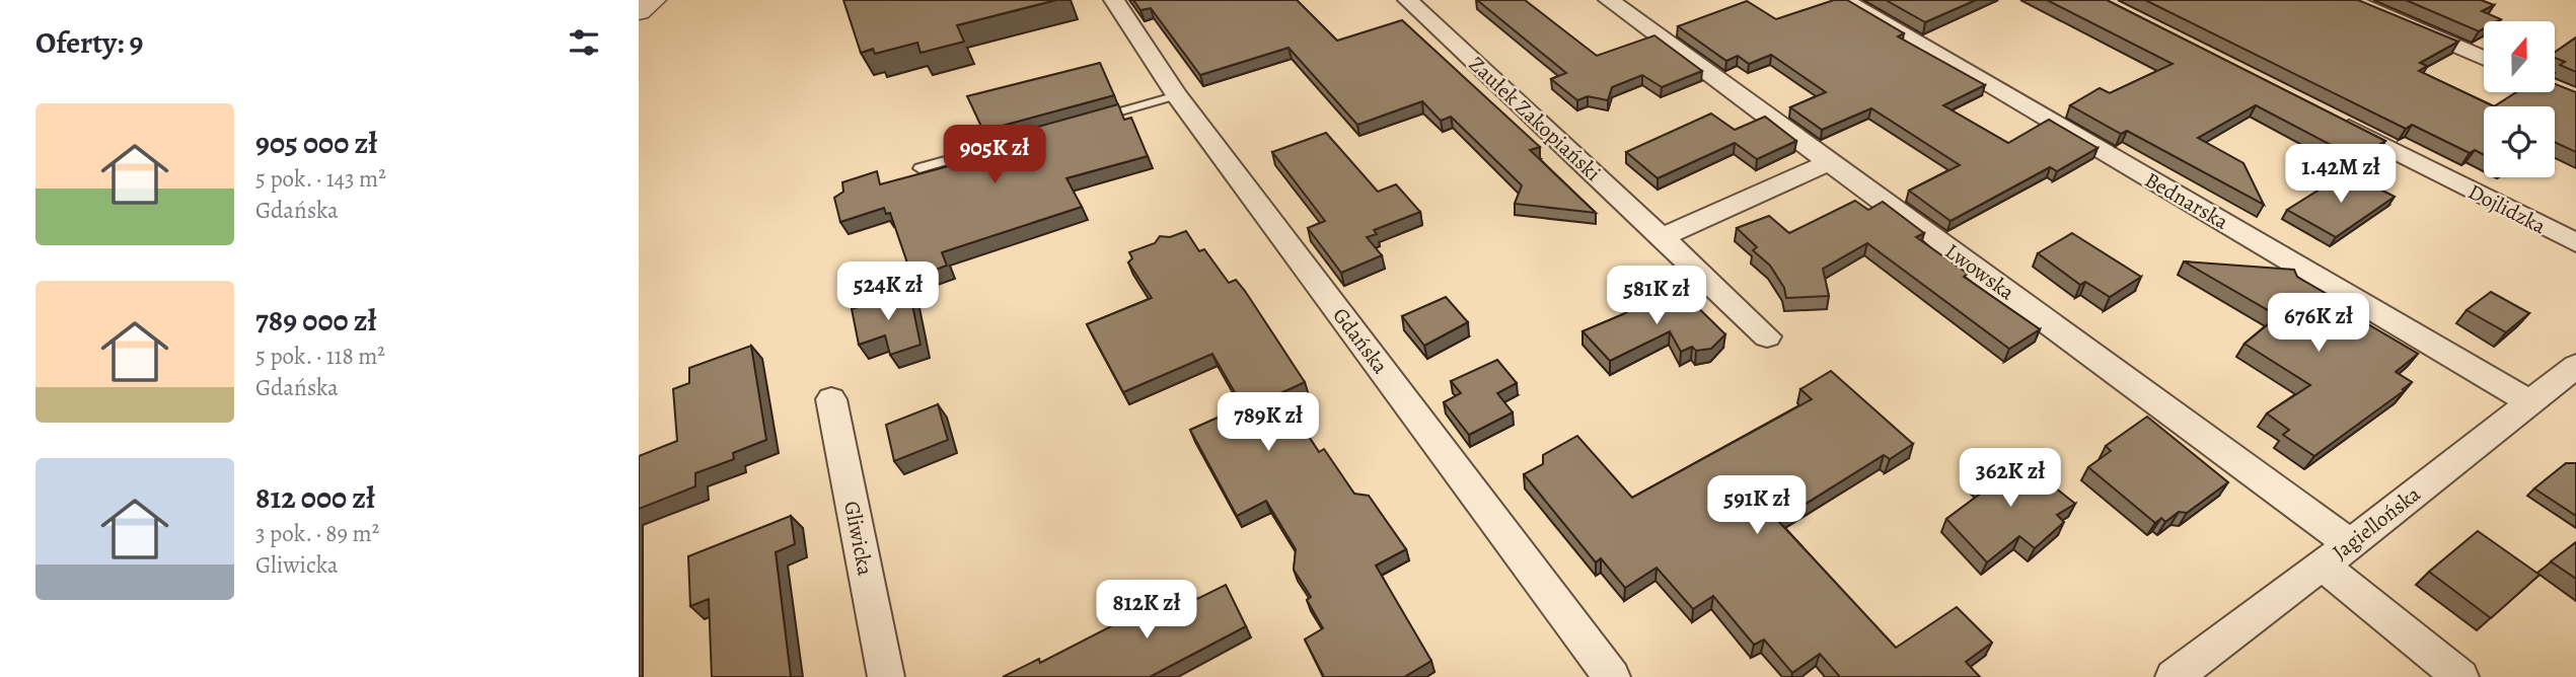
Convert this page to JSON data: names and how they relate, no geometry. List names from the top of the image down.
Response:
{
  "streets": {
    "street": [
      "Zaułek Zakopiański",
      "Bednarska",
      "Dojlidzka",
      "Lwowska",
      "Gdańska",
      "Jagiellońska",
      "Gliwicka"
    ]
  },
  "crossings": [
    ["Bednarska", "Jagiellońska"],
    ["Lwowska", "Jagiellońska"]
  ],
  "north": "top",
  "page": {
    "heading": "Oferty: 9",
    "list": [
      {
        "name": "905 000 zł",
        "note": "5 pok. · 143 m² · Gdańska"
      },
      {
        "name": "789 000 zł",
        "note": "5 pok. · 118 m² · Gdańska"
      },
      {
        "name": "812 000 zł",
        "note": "3 pok. · 89 m² · Gliwicka"
      }
    ],
    "price": [
      "905K zł",
      "1.42M zł",
      "524K zł",
      "581K zł",
      "676K zł",
      "789K zł",
      "362K zł",
      "591K zł",
      "812K zł"
    ]
  }
}
